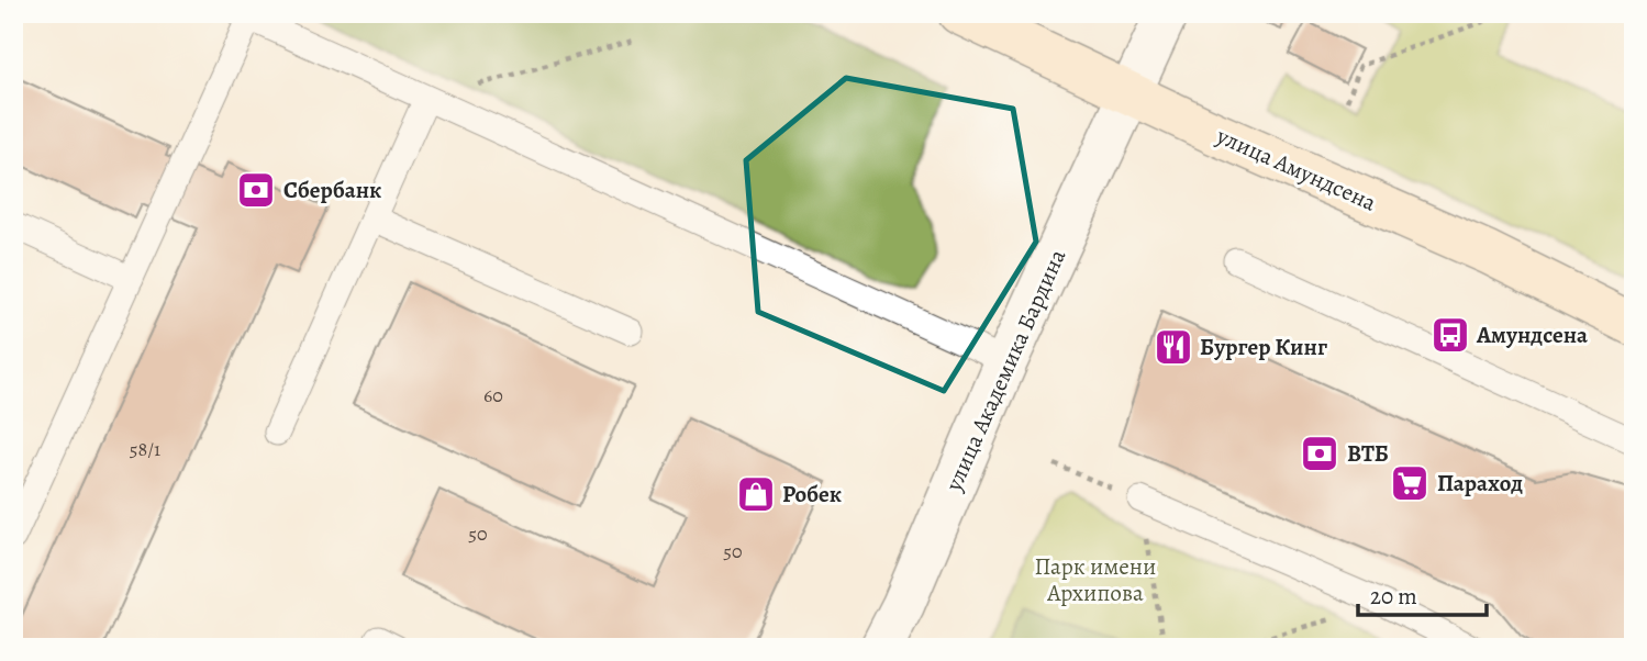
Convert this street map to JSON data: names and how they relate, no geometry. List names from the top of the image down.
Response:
{
  "streets": {
    "main road": ["улица Амундсена"],
    "street": ["улица Академика Бардина"]
  },
  "crossings": [
    ["улица Амундсена", "улица Академика Бардина"]
  ],
  "parks": ["Парк имени Архипова"],
  "places": {
    "bank": ["Сбербанк", "ВТБ"],
    "bus stop": ["Амундсена"],
    "restaurant": ["Бургер Кинг"],
    "supermarket": ["Параход"],
    "shop": ["Робек"]
  },
  "house_numbers": [
    "60",
    "58/1",
    "50",
    "50"
  ],
  "scale_bar": "20 m"
}
